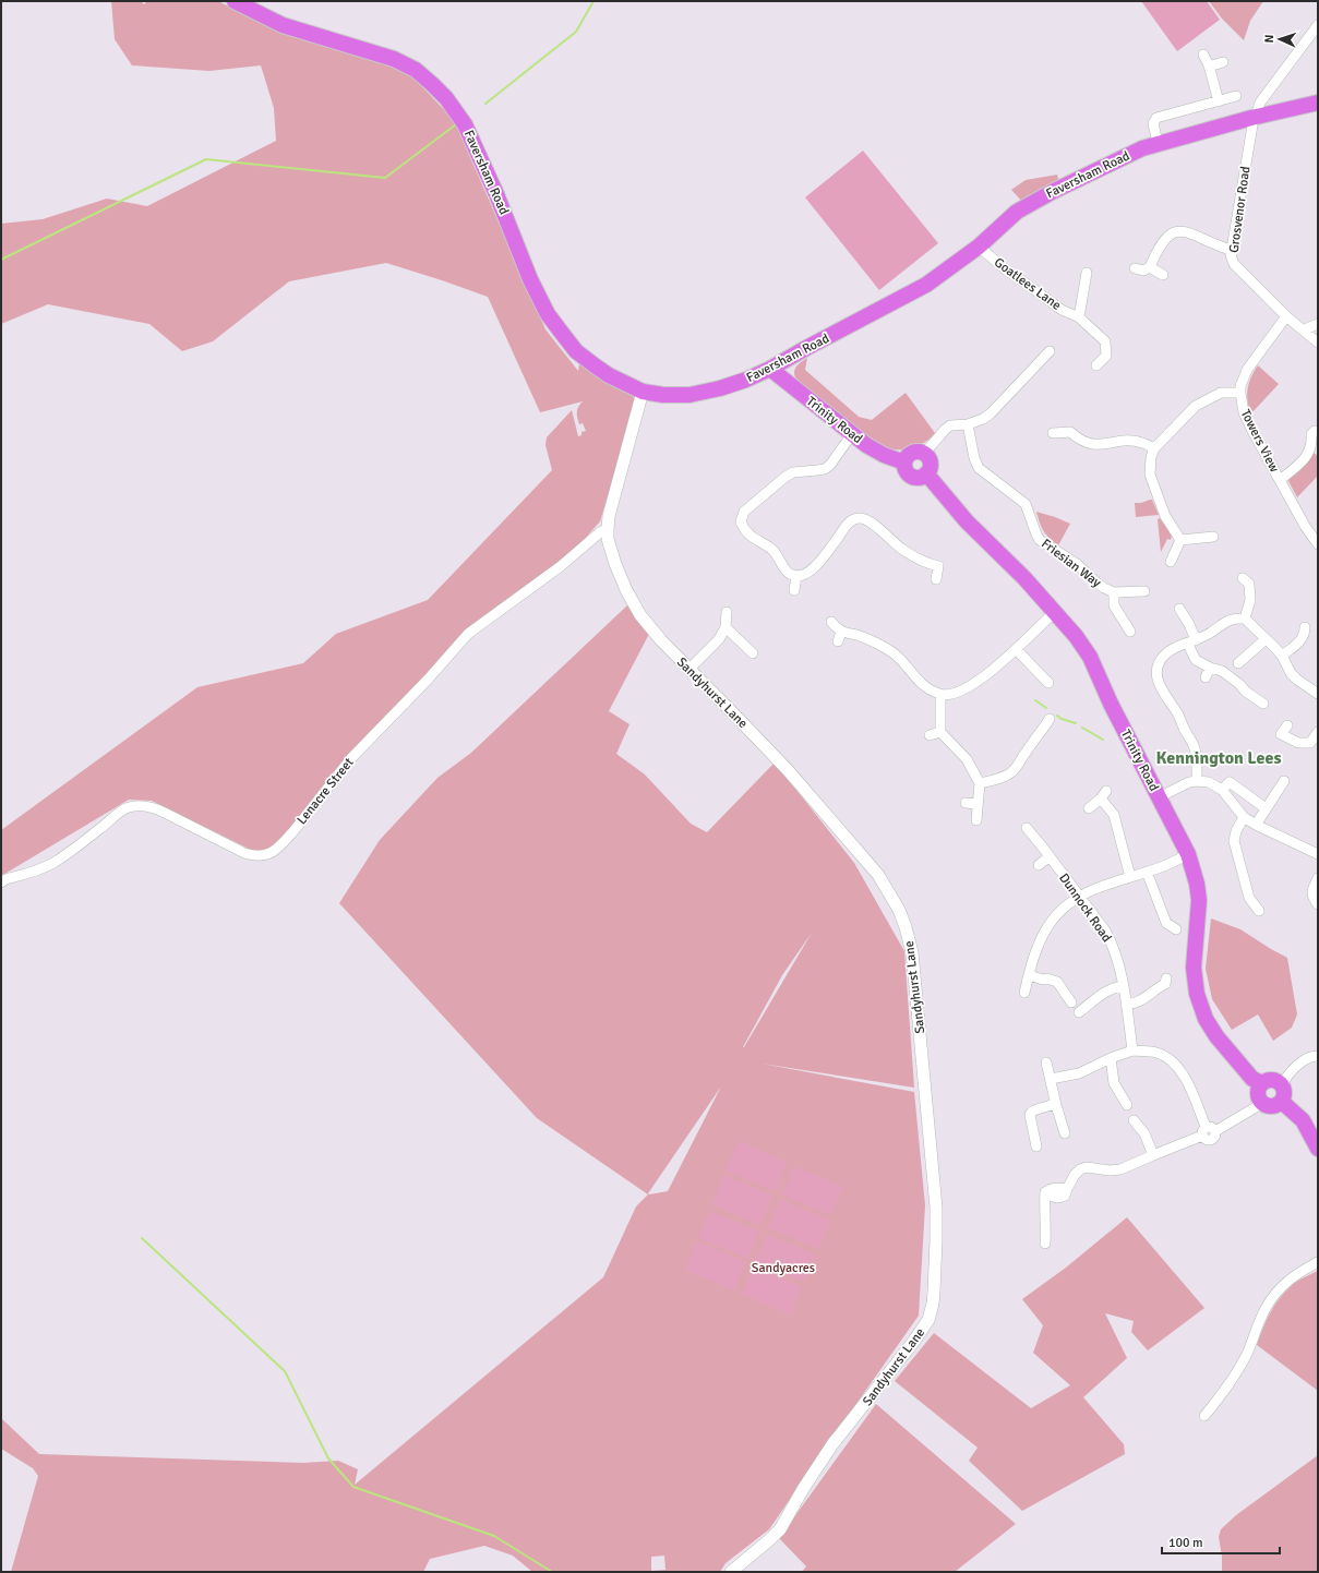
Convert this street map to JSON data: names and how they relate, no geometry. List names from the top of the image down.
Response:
{
  "streets": {
    "main road": ["Faversham Road", "Trinity Road"],
    "street": [
      "Grosvenor Road",
      "Goatlees Lane",
      "Towers View",
      "Friesian Way",
      "Sandyhurst Lane",
      "Lenacre Street",
      "Dunnock Road"
    ]
  },
  "crossings": [
    ["Faversham Road", "Grosvenor Road"],
    ["Faversham Road", "Goatlees Lane"],
    ["Faversham Road", "Trinity Road"],
    ["Faversham Road", "Sandyhurst Lane"],
    ["Grosvenor Road", "Towers View"],
    ["Sandyhurst Lane", "Lenacre Street"]
  ],
  "districts": ["Kennington Lees"],
  "parks": ["Sandyacres"],
  "scale_bar": "100 m",
  "north": "left"
}
